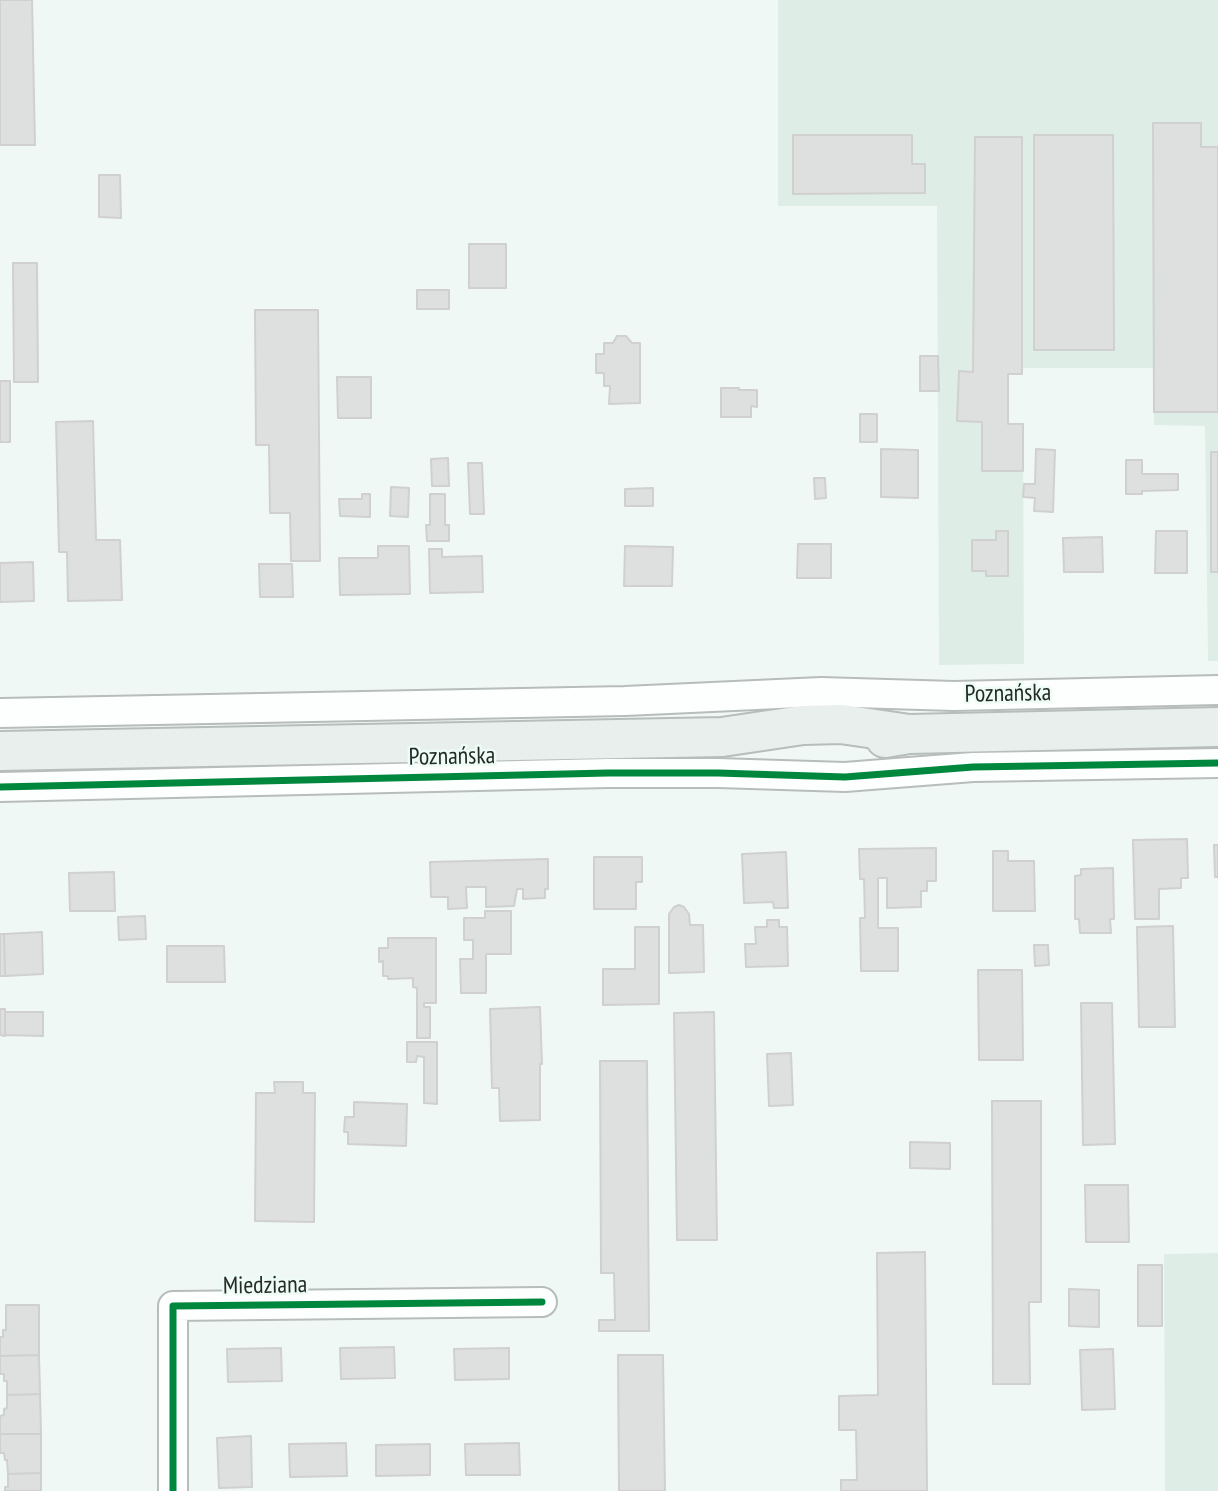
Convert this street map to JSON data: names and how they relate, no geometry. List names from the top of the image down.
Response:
{
  "streets": {
    "main road": ["Poznańska"],
    "street": ["Miedziana"]
  }
}
